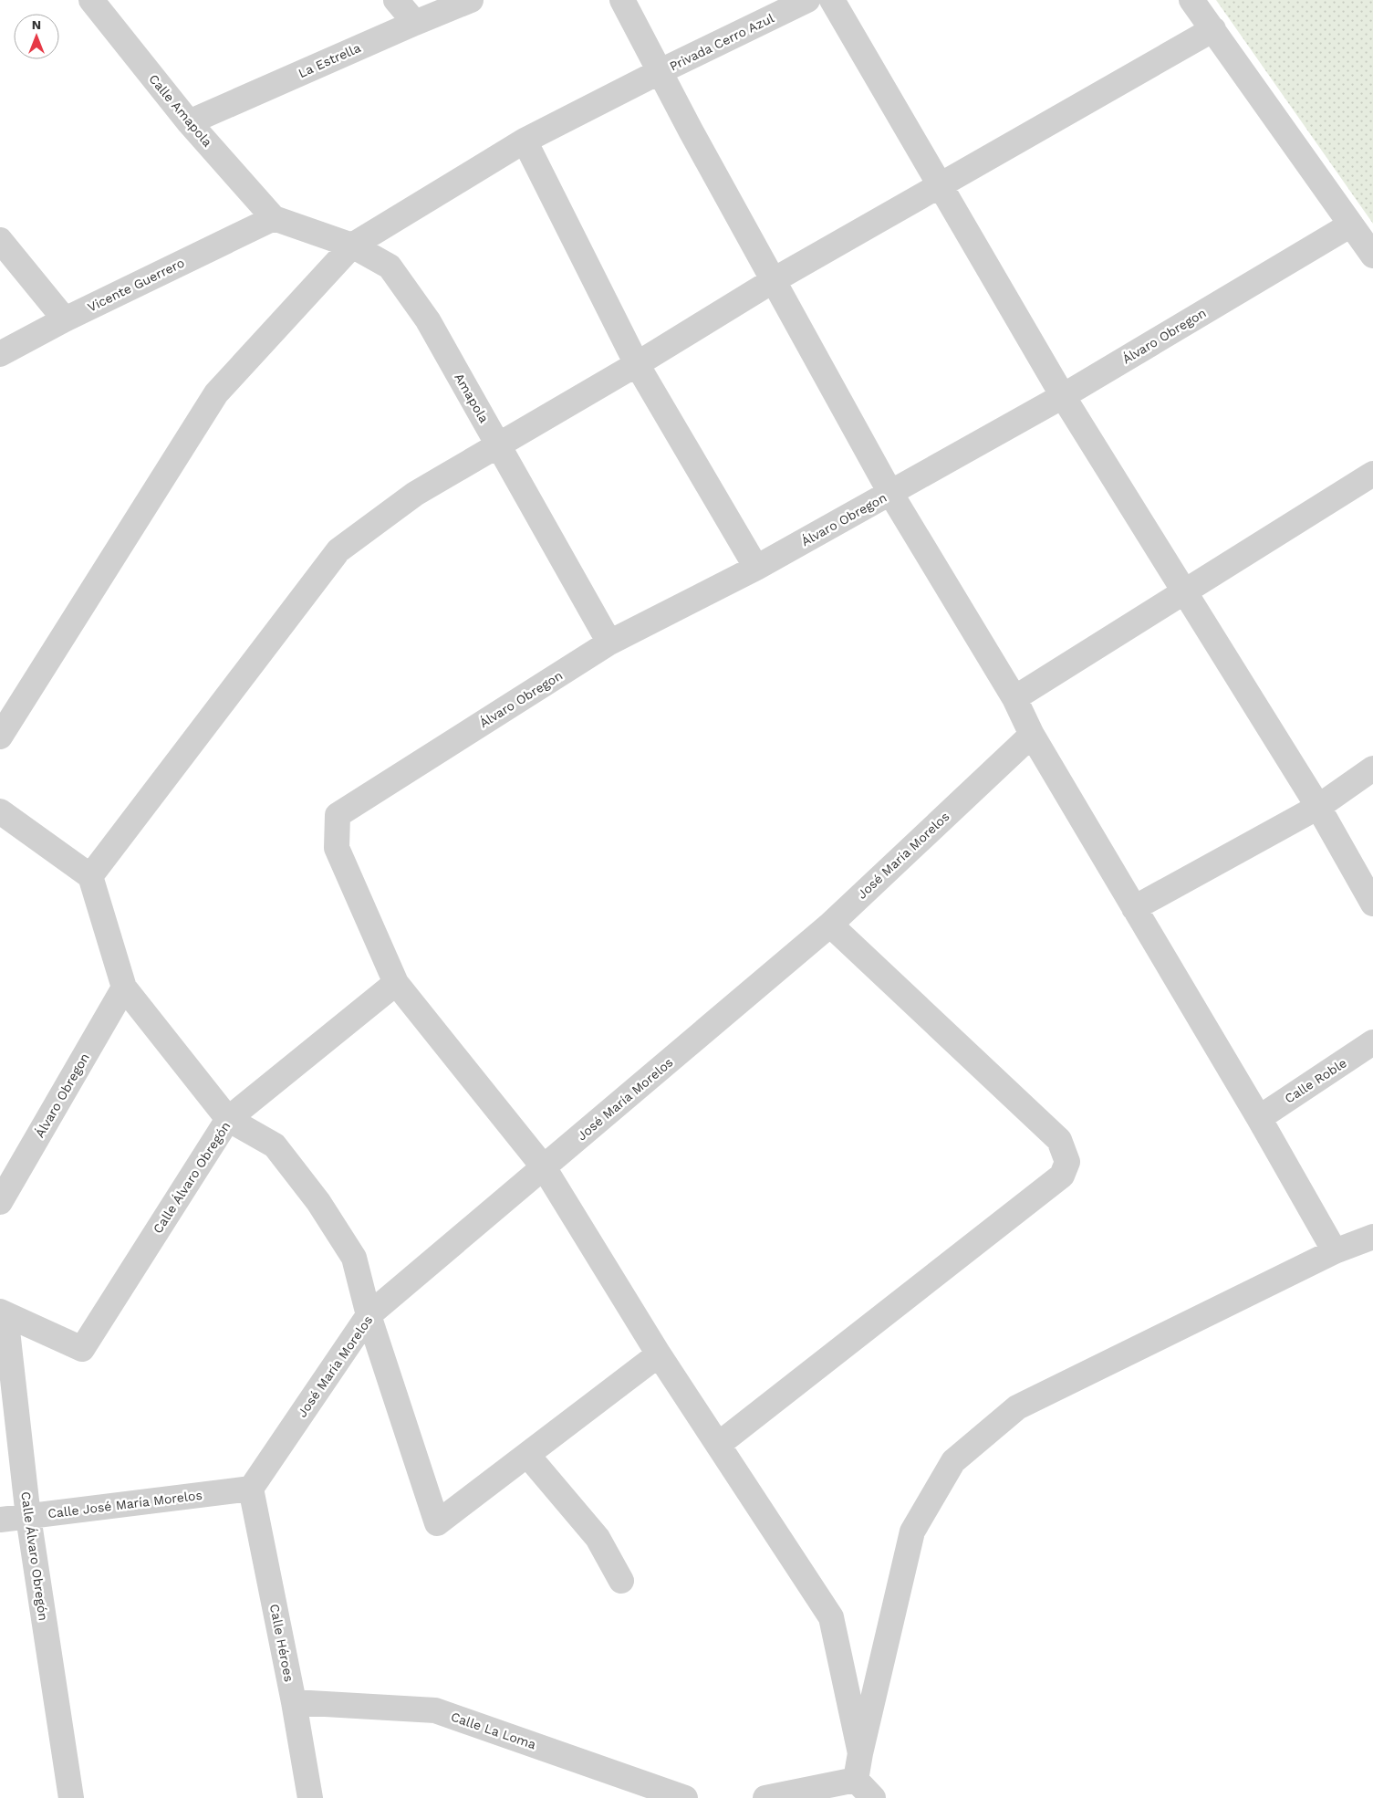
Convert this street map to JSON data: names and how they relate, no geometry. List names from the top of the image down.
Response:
{
  "streets": {
    "street": [
      "Privada Cerro Azul",
      "La Estrella",
      "Calle Amapola",
      "Vicente Guerrero",
      "Álvaro Obregon",
      "Amapola",
      "José María Morelos",
      "Calle Roble",
      "Calle Álvaro Obregón",
      "Calle José María Morelos",
      "Calle Héroes",
      "Calle La Loma"
    ]
  },
  "crossings": [
    ["Privada Cerro Azul", "Amapola"],
    ["La Estrella", "Calle Amapola"],
    ["Calle Amapola", "Vicente Guerrero"],
    ["Calle Amapola", "Amapola"],
    ["Vicente Guerrero", "Amapola"],
    ["Álvaro Obregon", "Amapola"],
    ["Álvaro Obregon", "Calle Álvaro Obregón"],
    ["José María Morelos", "Calle José María Morelos"],
    ["José María Morelos", "Calle Héroes"],
    ["Calle Álvaro Obregón", "Calle José María Morelos"],
    ["Calle José María Morelos", "Calle Héroes"],
    ["Calle Héroes", "Calle La Loma"]
  ],
  "north": "top"
}
